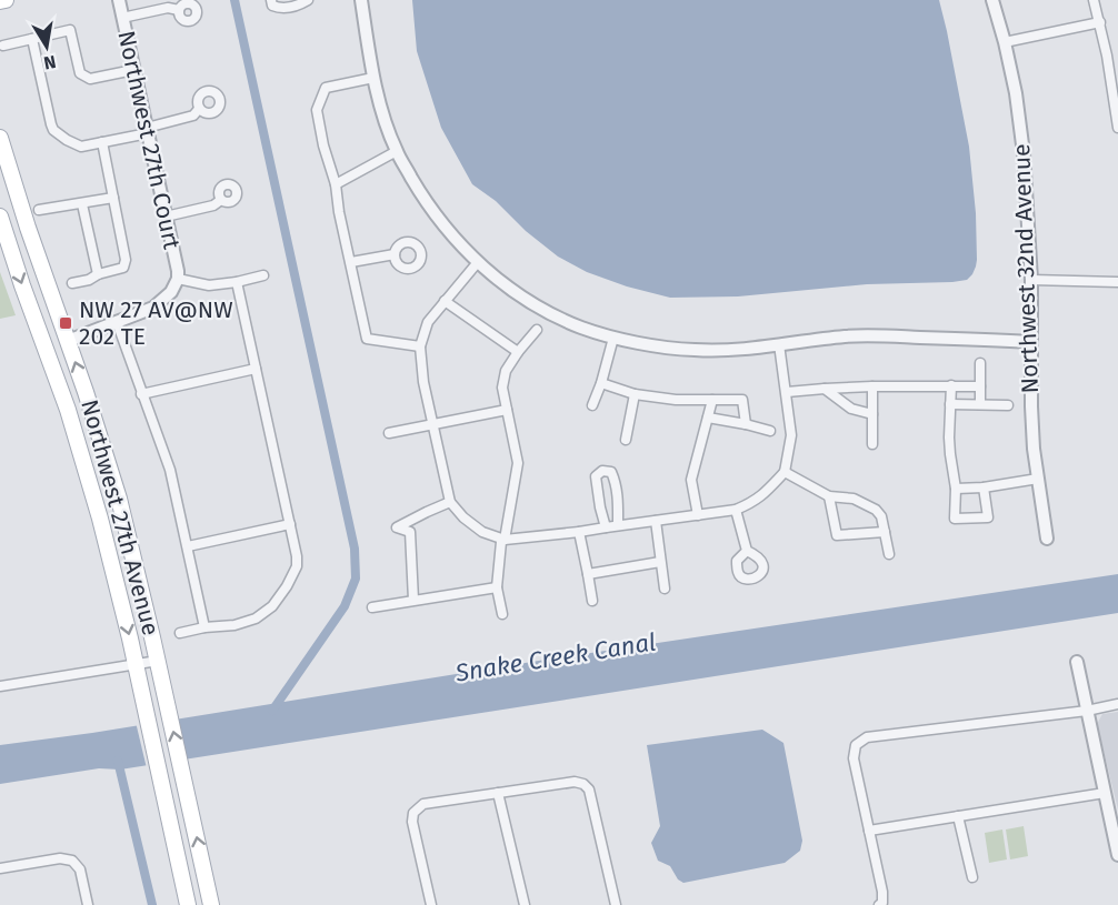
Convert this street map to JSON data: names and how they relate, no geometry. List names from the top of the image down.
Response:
{
  "streets": {
    "main road": ["Northwest 27th Avenue"],
    "street": ["Northwest 27th Court", "Northwest 32nd Avenue"]
  },
  "water": ["Snake Creek Canal"],
  "places": {
    "transit": ["NW 27 AV@NW 202 TE"]
  },
  "north": "bottom"
}
